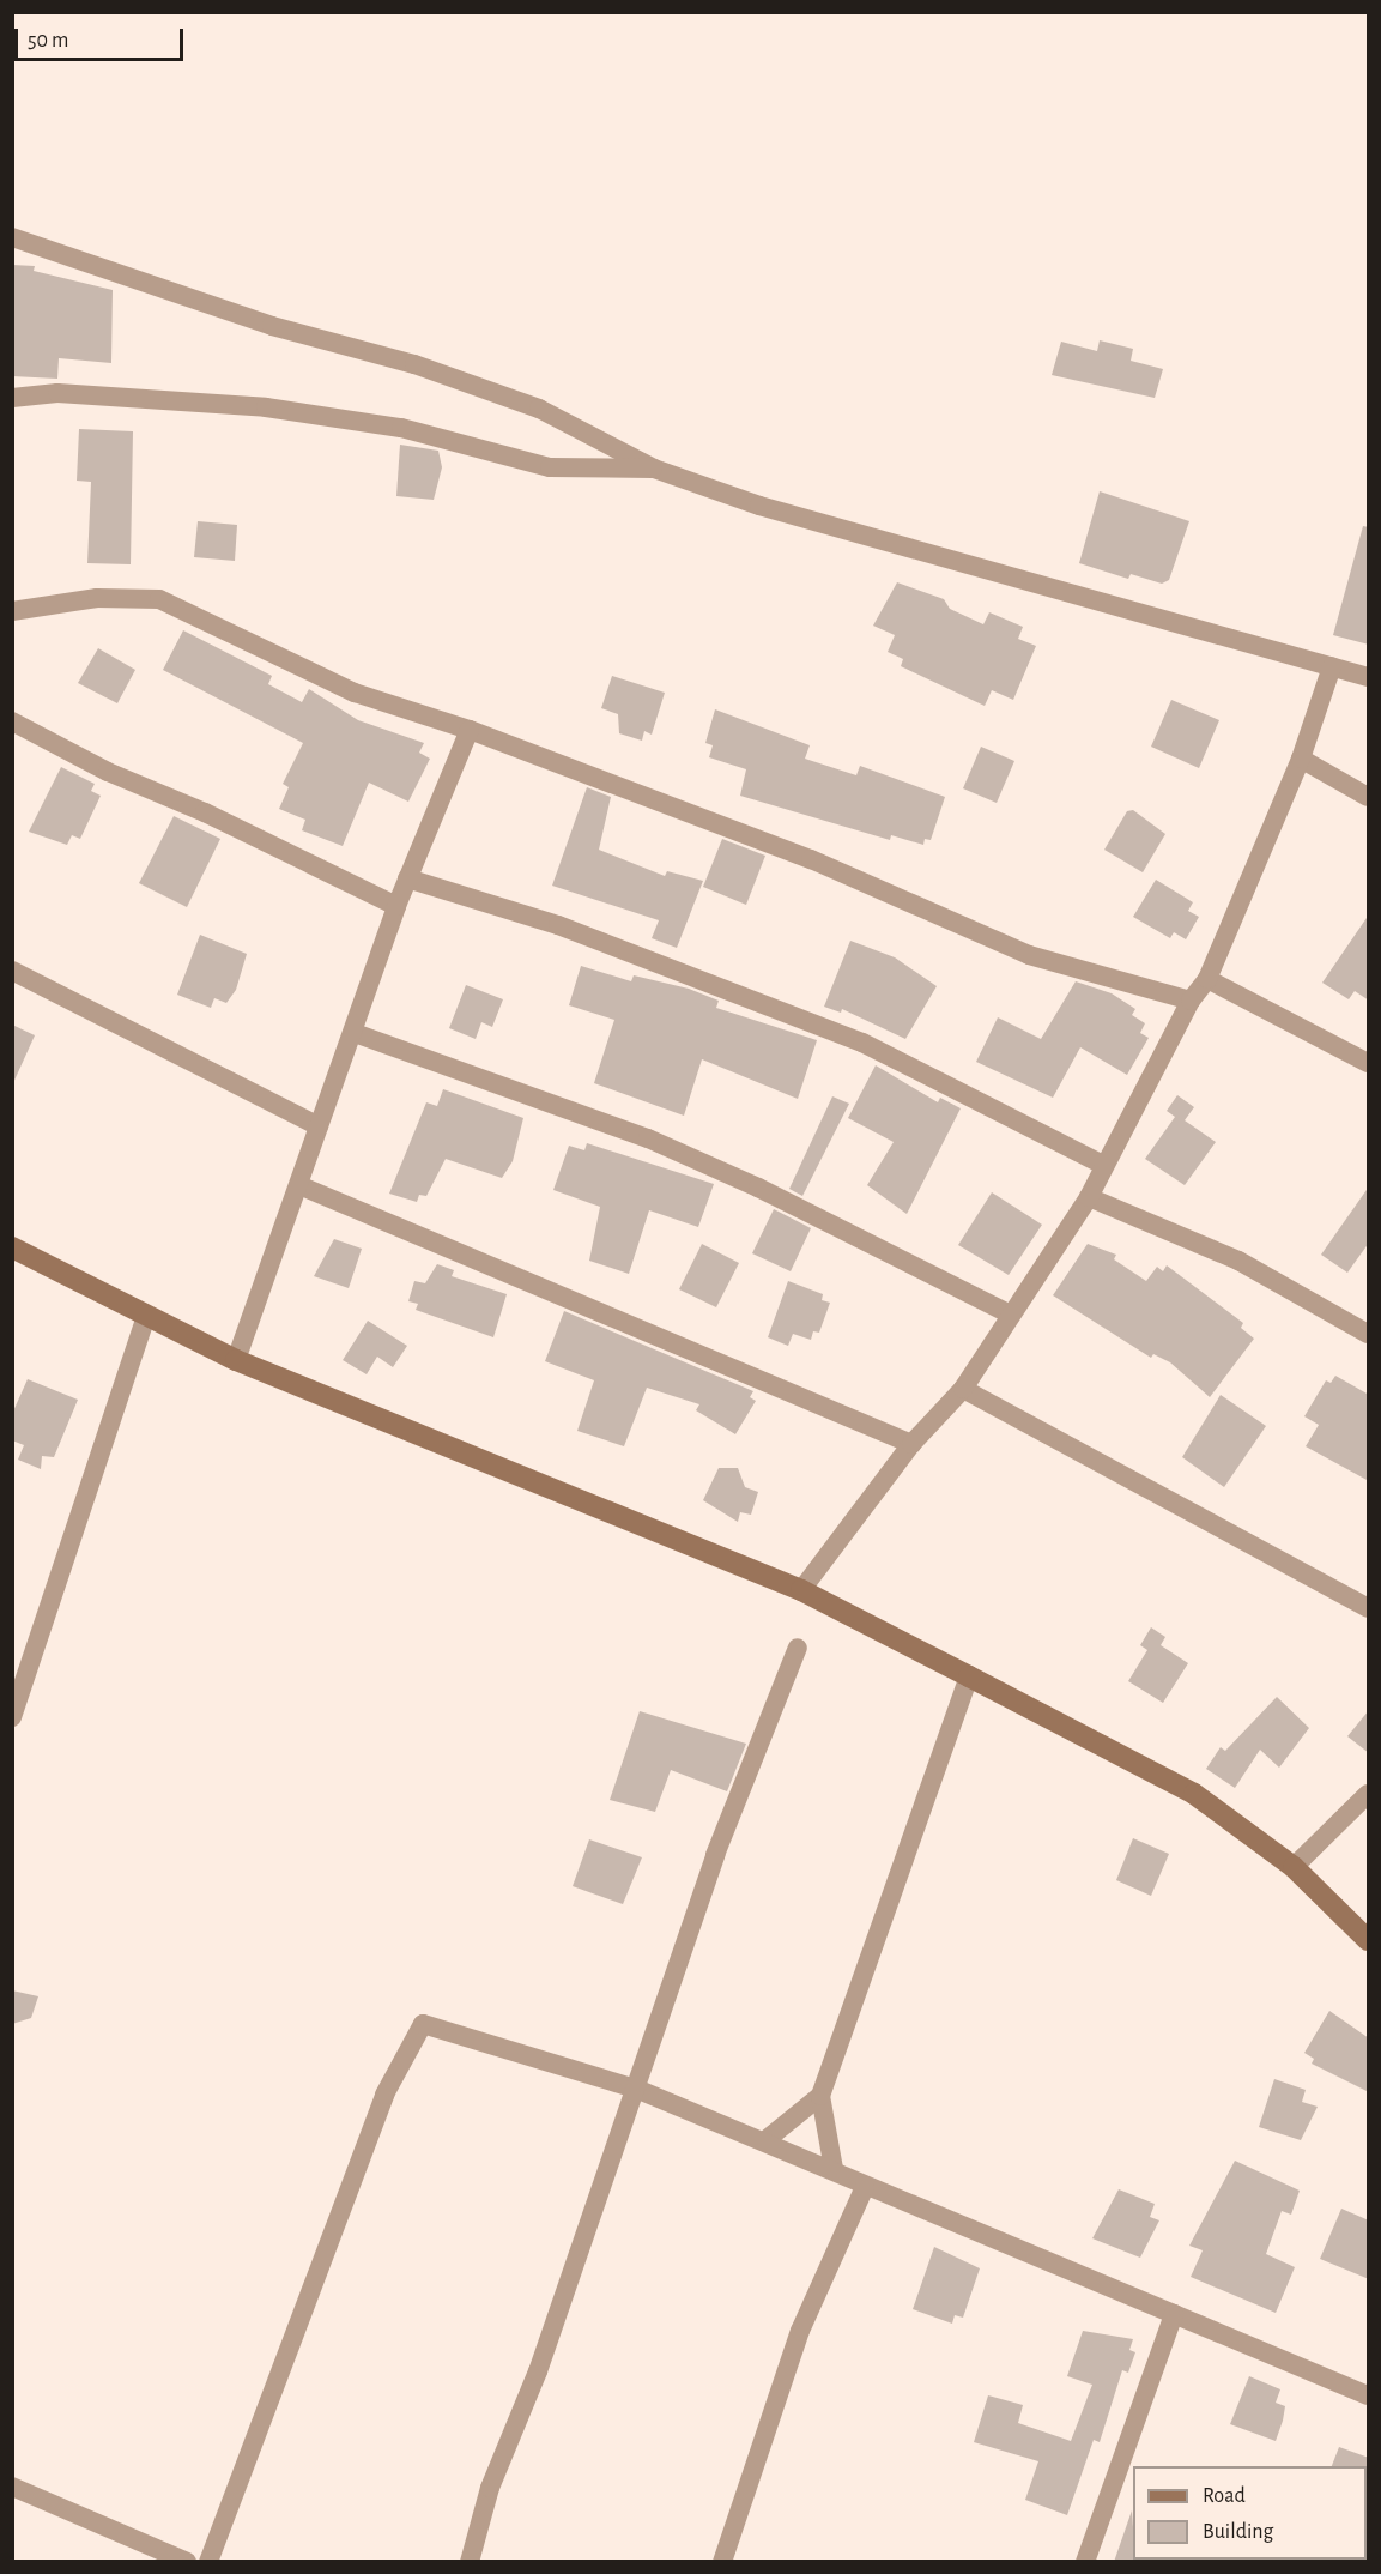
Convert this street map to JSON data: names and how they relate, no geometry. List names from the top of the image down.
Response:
{
  "legend": ["Road", "Building"],
  "scale_bar": "50 m"
}
